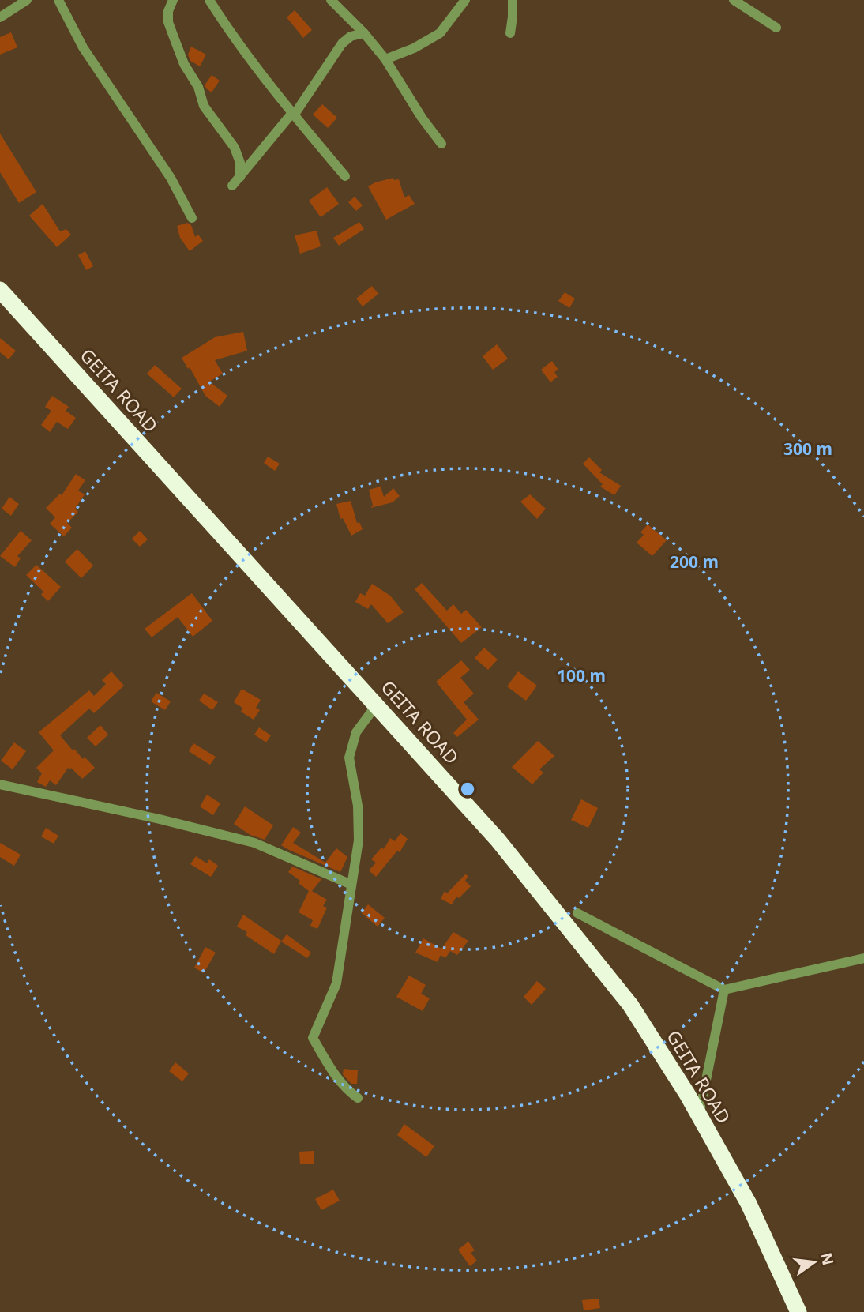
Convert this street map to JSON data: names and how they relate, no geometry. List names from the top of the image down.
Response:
{
  "streets": {
    "highway": ["GEITA ROAD"]
  },
  "north": "right",
  "rings": ["300 m", "200 m", "100 m"]
}
